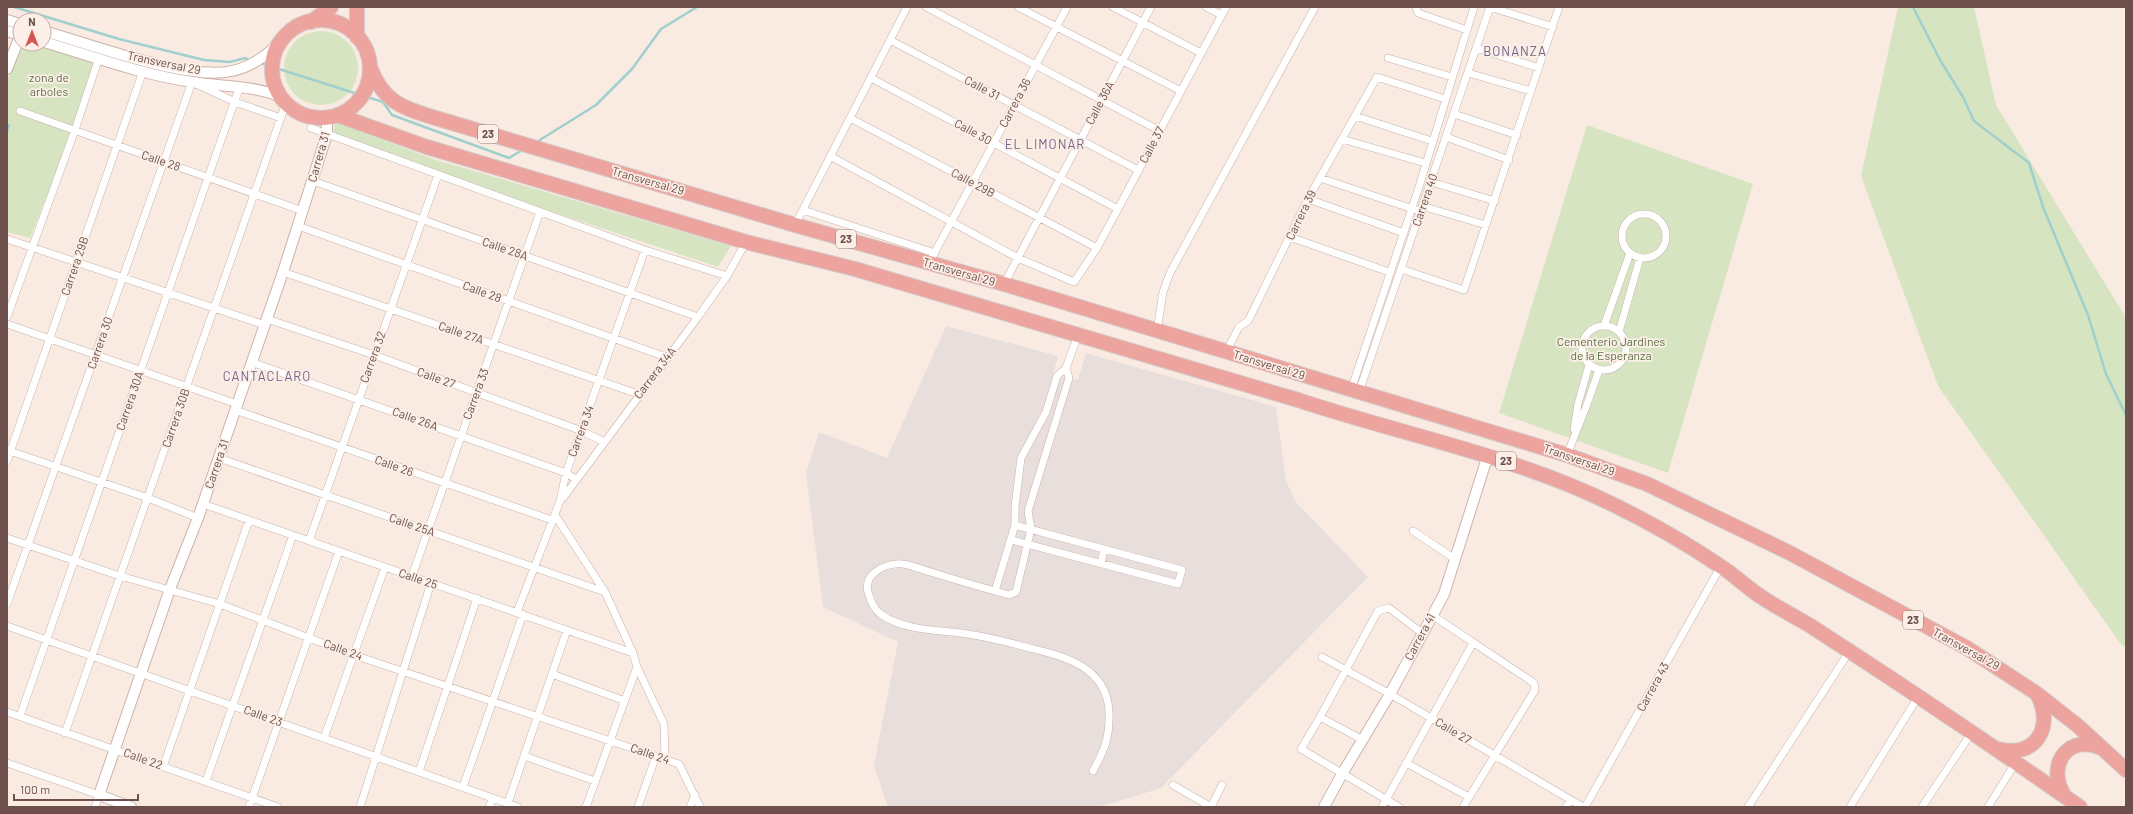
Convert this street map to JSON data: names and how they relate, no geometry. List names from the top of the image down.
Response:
{
  "streets": {
    "highway": ["Transversal 29", "23"],
    "street": [
      "Calle 31",
      "Carrera 36",
      "Calle 36A",
      "Calle 30",
      "Calle 37",
      "Carrera 31",
      "Calle 28",
      "Calle 29B",
      "Carrera 40",
      "Carrera 39",
      "Calle 28A",
      "Carrera 29B",
      "Calle 27A",
      "Carrera 30",
      "Carrera 32",
      "Carrera 34A",
      "Calle 27",
      "Carrera 33",
      "Carrera 30A",
      "Carrera 30B",
      "Calle 26A",
      "Carrera 34",
      "Calle 26",
      "Calle 25A",
      "Calle 25",
      "Carrera 41",
      "Calle 24",
      "Carrera 43",
      "Calle 23",
      "Calle 22"
    ]
  },
  "crossings": [
    ["Transversal 29", "Carrera 36"],
    ["Transversal 29", "Calle 36A"],
    ["Transversal 29", "23"],
    ["Transversal 29", "Carrera 31"],
    ["Transversal 29", "Carrera 40"],
    ["Transversal 29", "Carrera 39"],
    ["Transversal 29", "Carrera 29B"],
    ["Transversal 29", "Carrera 30"],
    ["Transversal 29", "Carrera 34A"],
    ["Transversal 29", "Carrera 30A"],
    ["Transversal 29", "Carrera 30B"],
    ["Transversal 29", "Carrera 41"],
    ["Transversal 29", "Carrera 43"],
    ["Calle 31", "Carrera 36"],
    ["Calle 31", "Calle 36A"],
    ["Calle 31", "Calle 37"],
    ["Carrera 36", "Calle 30"],
    ["Carrera 36", "Calle 29B"],
    ["Calle 36A", "Calle 30"],
    ["Calle 36A", "Calle 37"],
    ["Calle 36A", "Calle 29B"],
    ["Calle 30", "Calle 37"],
    ["23", "Carrera 31"],
    ["23", "Carrera 30B"],
    ["Calle 37", "Calle 29B"],
    ["Carrera 31", "Calle 28"],
    ["Carrera 31", "Calle 28A"],
    ["Carrera 31", "Calle 27A"],
    ["Carrera 31", "Calle 27"],
    ["Carrera 31", "Carrera 30B"],
    ["Carrera 31", "Calle 26A"],
    ["Carrera 31", "Calle 26"],
    ["Carrera 31", "Calle 25A"],
    ["Carrera 31", "Calle 25"],
    ["Carrera 31", "Calle 24"],
    ["Carrera 31", "Calle 23"],
    ["Carrera 31", "Calle 22"],
    ["Calle 28", "Carrera 29B"],
    ["Calle 28", "Carrera 30"],
    ["Calle 28", "Carrera 32"],
    ["Calle 28", "Carrera 34A"],
    ["Calle 28", "Carrera 33"],
    ["Calle 28", "Carrera 30A"],
    ["Calle 28", "Carrera 30B"],
    ["Calle 28", "Carrera 34"],
    ["Carrera 40", "Carrera 39"],
    ["Calle 28A", "Carrera 32"],
    ["Calle 28A", "Carrera 34A"],
    ["Calle 28A", "Carrera 33"],
    ["Calle 28A", "Carrera 34"],
    ["Carrera 29B", "Calle 27"],
    ["Carrera 29B", "Calle 26"],
    ["Calle 27A", "Carrera 32"],
    ["Calle 27A", "Carrera 34A"],
    ["Calle 27A", "Carrera 33"],
    ["Calle 27A", "Carrera 34"],
    ["Carrera 30", "Calle 27"],
    ["Carrera 30", "Calle 26"],
    ["Carrera 30", "Calle 24"],
    ["Carrera 32", "Calle 27"],
    ["Carrera 32", "Calle 26A"],
    ["Carrera 32", "Calle 26"],
    ["Carrera 32", "Calle 25A"],
    ["Carrera 32", "Calle 25"],
    ["Carrera 34A", "Calle 27"],
    ["Carrera 34A", "Calle 26A"],
    ["Carrera 34A", "Carrera 34"],
    ["Calle 27", "Carrera 33"],
    ["Calle 27", "Carrera 30A"],
    ["Calle 27", "Carrera 30B"],
    ["Calle 27", "Carrera 34"],
    ["Calle 27", "Carrera 41"],
    ["Calle 27", "Carrera 43"],
    ["Carrera 33", "Calle 26A"],
    ["Carrera 33", "Calle 26"],
    ["Carrera 33", "Calle 25A"],
    ["Carrera 33", "Calle 25"],
    ["Carrera 30A", "Calle 26"],
    ["Carrera 30A", "Calle 24"],
    ["Carrera 30A", "Calle 23"],
    ["Carrera 30A", "Calle 22"],
    ["Carrera 30B", "Calle 26"],
    ["Carrera 30B", "Calle 24"],
    ["Carrera 30B", "Calle 23"],
    ["Carrera 30B", "Calle 22"],
    ["Calle 26A", "Carrera 34"],
    ["Carrera 34", "Calle 26"],
    ["Carrera 34", "Calle 25A"],
    ["Carrera 34", "Calle 25"],
    ["Carrera 34", "Calle 24"],
    ["Carrera 34", "Calle 23"]
  ],
  "districts": ["BONANZA", "EL LIMONAR", "CANTACLARO"],
  "parks": ["zona de arboles", "Cementerio Jardines de la Esperanza"],
  "scale_bar": "100 m",
  "north": "top"
}
